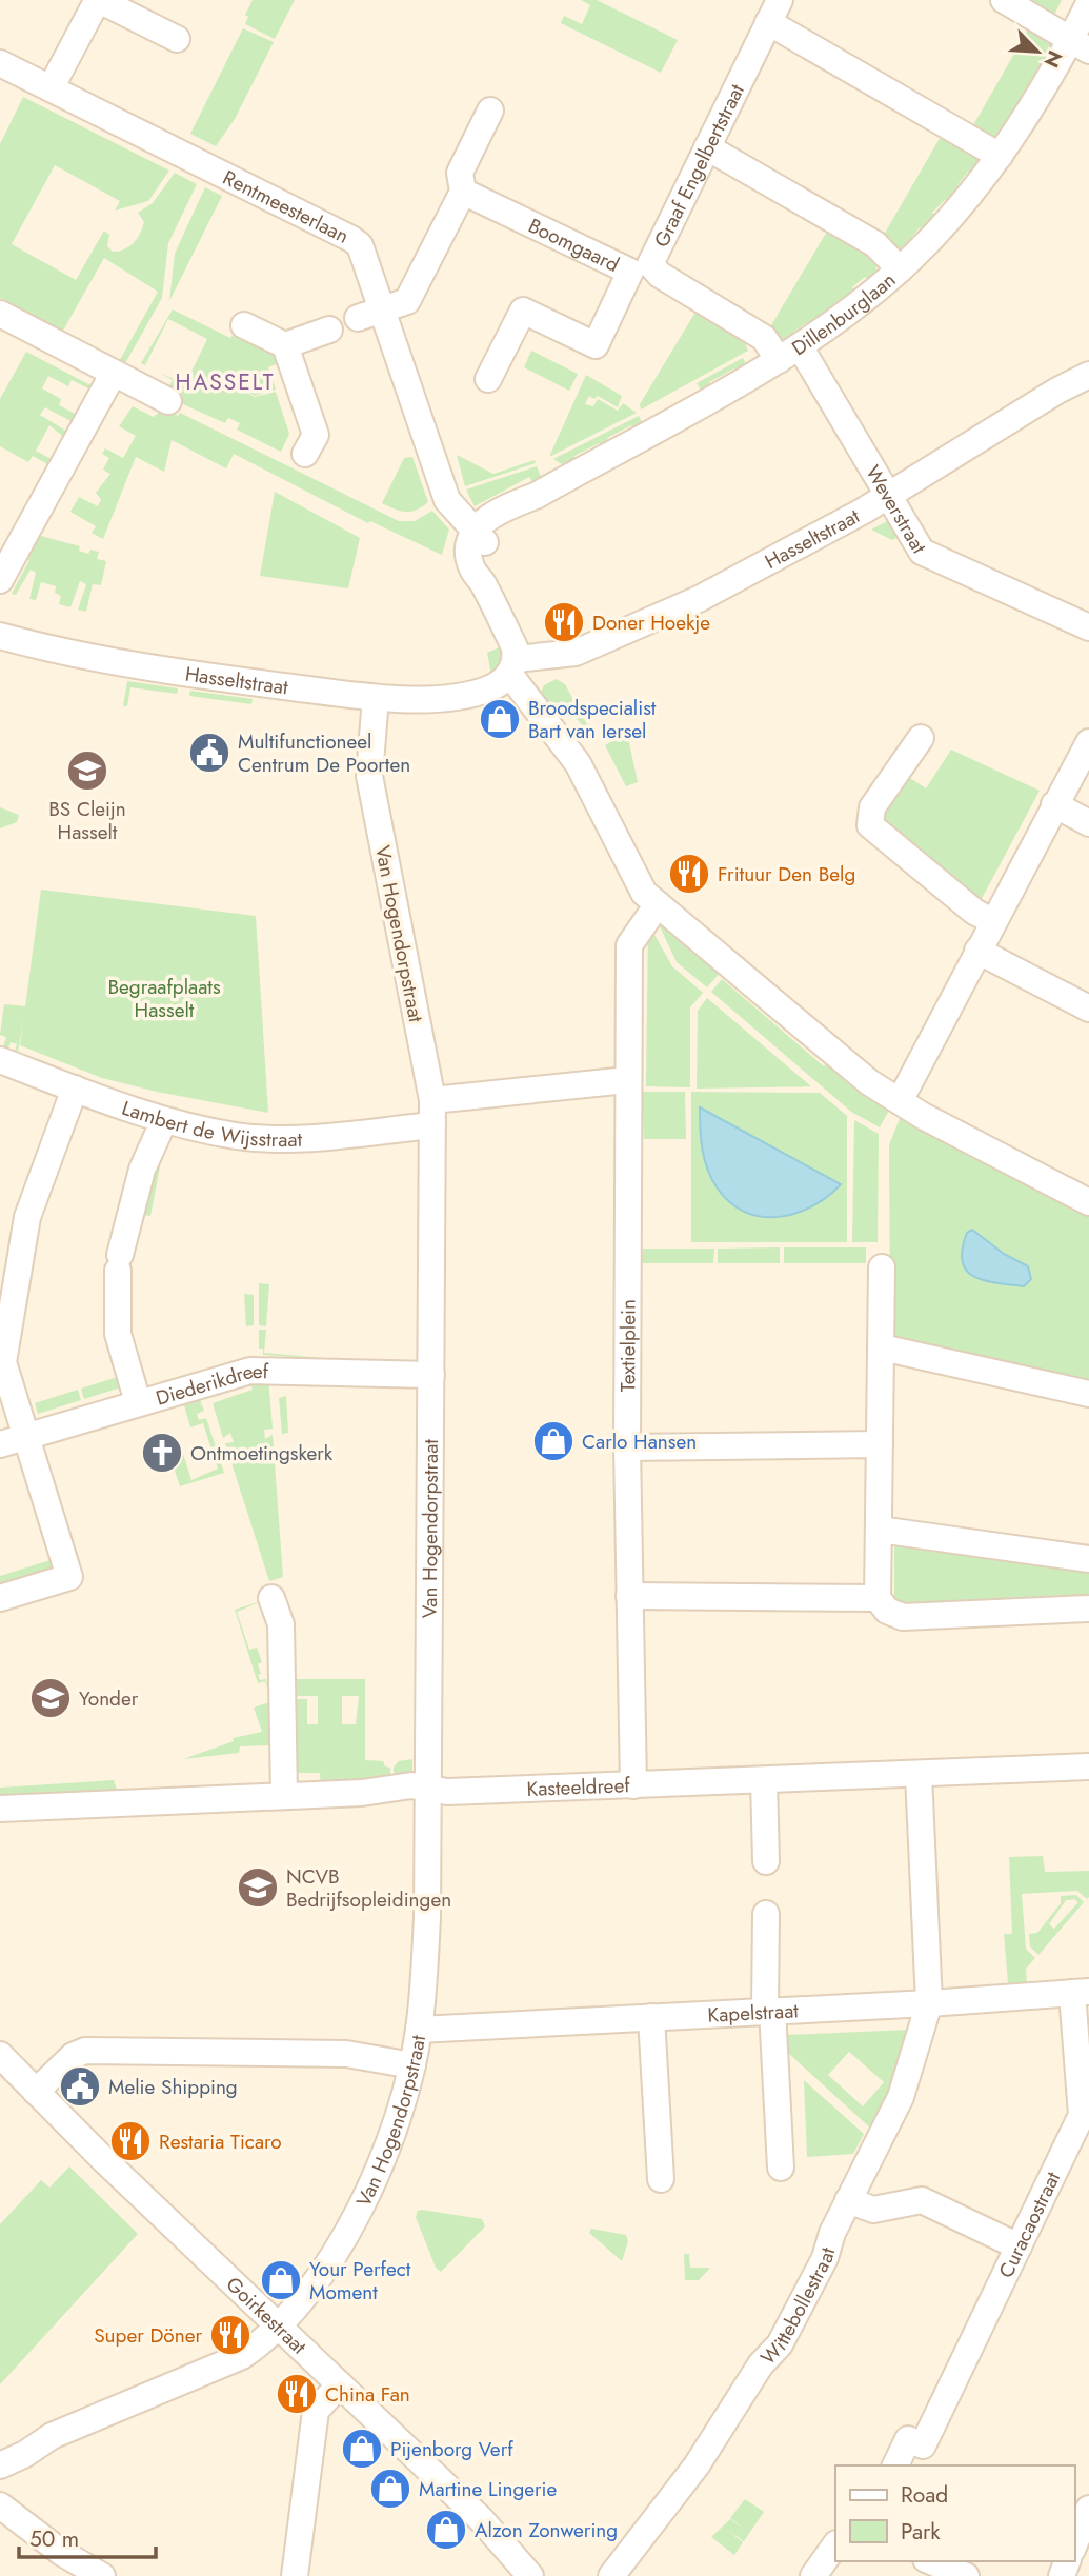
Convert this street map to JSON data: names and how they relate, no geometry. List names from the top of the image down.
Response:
{
  "streets": {
    "street": [
      "Graaf Engelbertstraat",
      "Rentmeesterlaan",
      "Boomgaard",
      "Dillenburglaan",
      "Weverstraat",
      "Hasseltstraat",
      "Van Hogendorpstraat",
      "Lambert de Wijsstraat",
      "Textielplein",
      "Diederikdreef",
      "Kasteeldreef",
      "Kapelstraat",
      "Curacaostraat",
      "Wittebollestraat",
      "Goirkestraat"
    ]
  },
  "crossings": [
    ["Graaf Engelbertstraat", "Dillenburglaan"],
    ["Graaf Engelbertstraat", "Weverstraat"],
    ["Rentmeesterlaan", "Dillenburglaan"],
    ["Dillenburglaan", "Weverstraat"],
    ["Weverstraat", "Hasseltstraat"],
    ["Hasseltstraat", "Van Hogendorpstraat"],
    ["Van Hogendorpstraat", "Lambert de Wijsstraat"],
    ["Van Hogendorpstraat", "Diederikdreef"],
    ["Van Hogendorpstraat", "Kasteeldreef"],
    ["Van Hogendorpstraat", "Kapelstraat"],
    ["Van Hogendorpstraat", "Goirkestraat"],
    ["Lambert de Wijsstraat", "Textielplein"],
    ["Textielplein", "Kasteeldreef"],
    ["Kasteeldreef", "Wittebollestraat"],
    ["Kapelstraat", "Curacaostraat"],
    ["Kapelstraat", "Wittebollestraat"]
  ],
  "districts": ["HASSELT"],
  "parks": ["Begraafplaats Hasselt"],
  "places": {
    "restaurant": [
      "Doner Hoekje",
      "Frituur Den Belg",
      "Restaria Ticaro",
      "Super Döner",
      "China Fan"
    ],
    "shop": [
      "Broodspecialist Bart van Iersel",
      "Carlo Hansen",
      "Your Perfect Moment",
      "Pijenborg Verf",
      "Martine Lingerie",
      "Alzon Zonwering"
    ],
    "public building": ["Multifunctioneel Centrum De Poorten", "Melie Shipping"],
    "school or university": ["BS Cleijn Hasselt", "Yonder", "NCVB Bedrijfsopleidingen"],
    "church": ["Ontmoetingskerk"]
  },
  "legend": ["Road", "Park"],
  "scale_bar": "50 m",
  "north": "bottom right"
}
